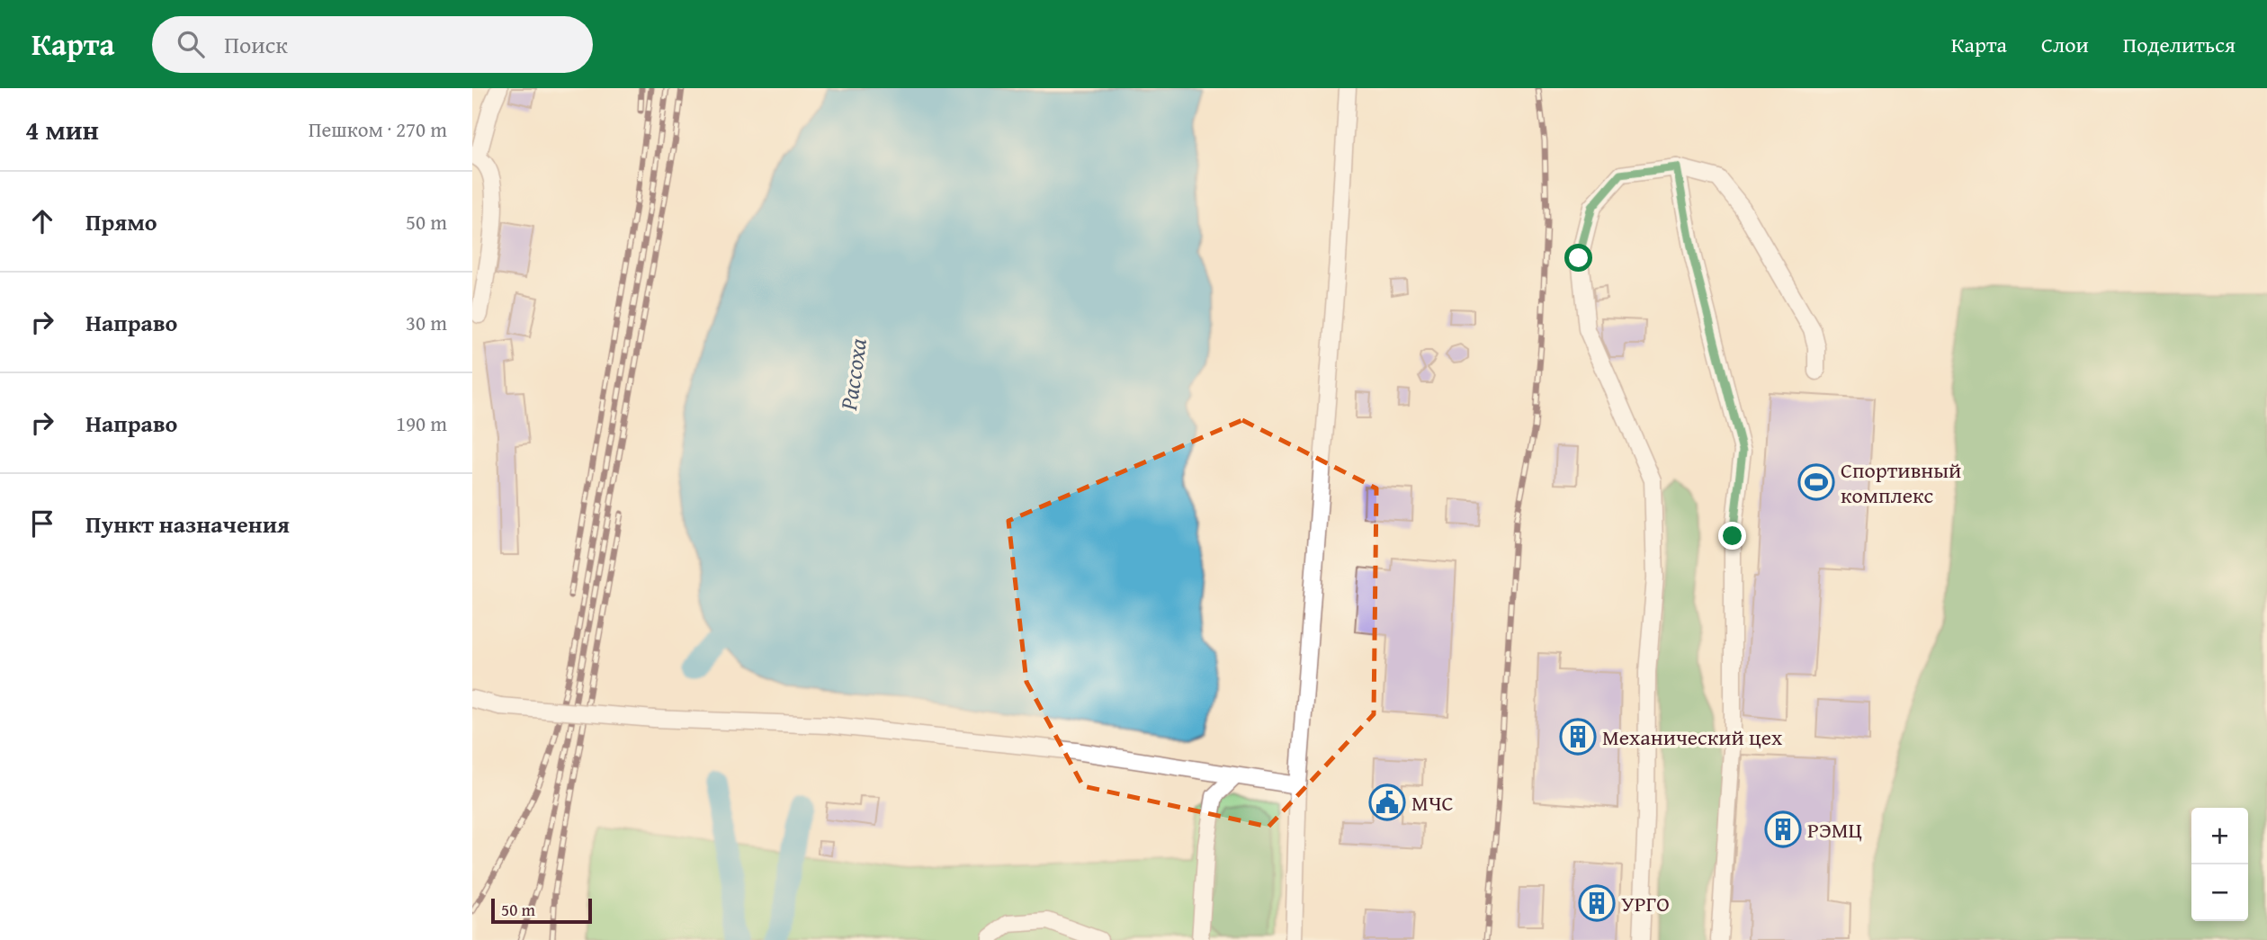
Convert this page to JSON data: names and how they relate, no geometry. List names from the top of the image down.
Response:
{
  "water": ["Рассоха"],
  "places": {
    "sports": ["Спортивный комплекс"],
    "building": ["Механический цех", "РЭМЦ", "УРГО"],
    "public building": ["МЧС"]
  },
  "scale_bar": "50 m",
  "page": {
    "header": "Карта",
    "search": "Поиск",
    "nav": ["Карта", "Слои", "Поделиться"],
    "heading": ["4 мин", "Пешком · 270 m"],
    "list": [
      ["Прямо", "50 m"],
      ["Направо", "30 m"],
      ["Направо", "190 m"],
      "Пункт назначения"
    ],
    "map_buttons": ["+", "−"],
    "scale": "50 m"
  }
}
